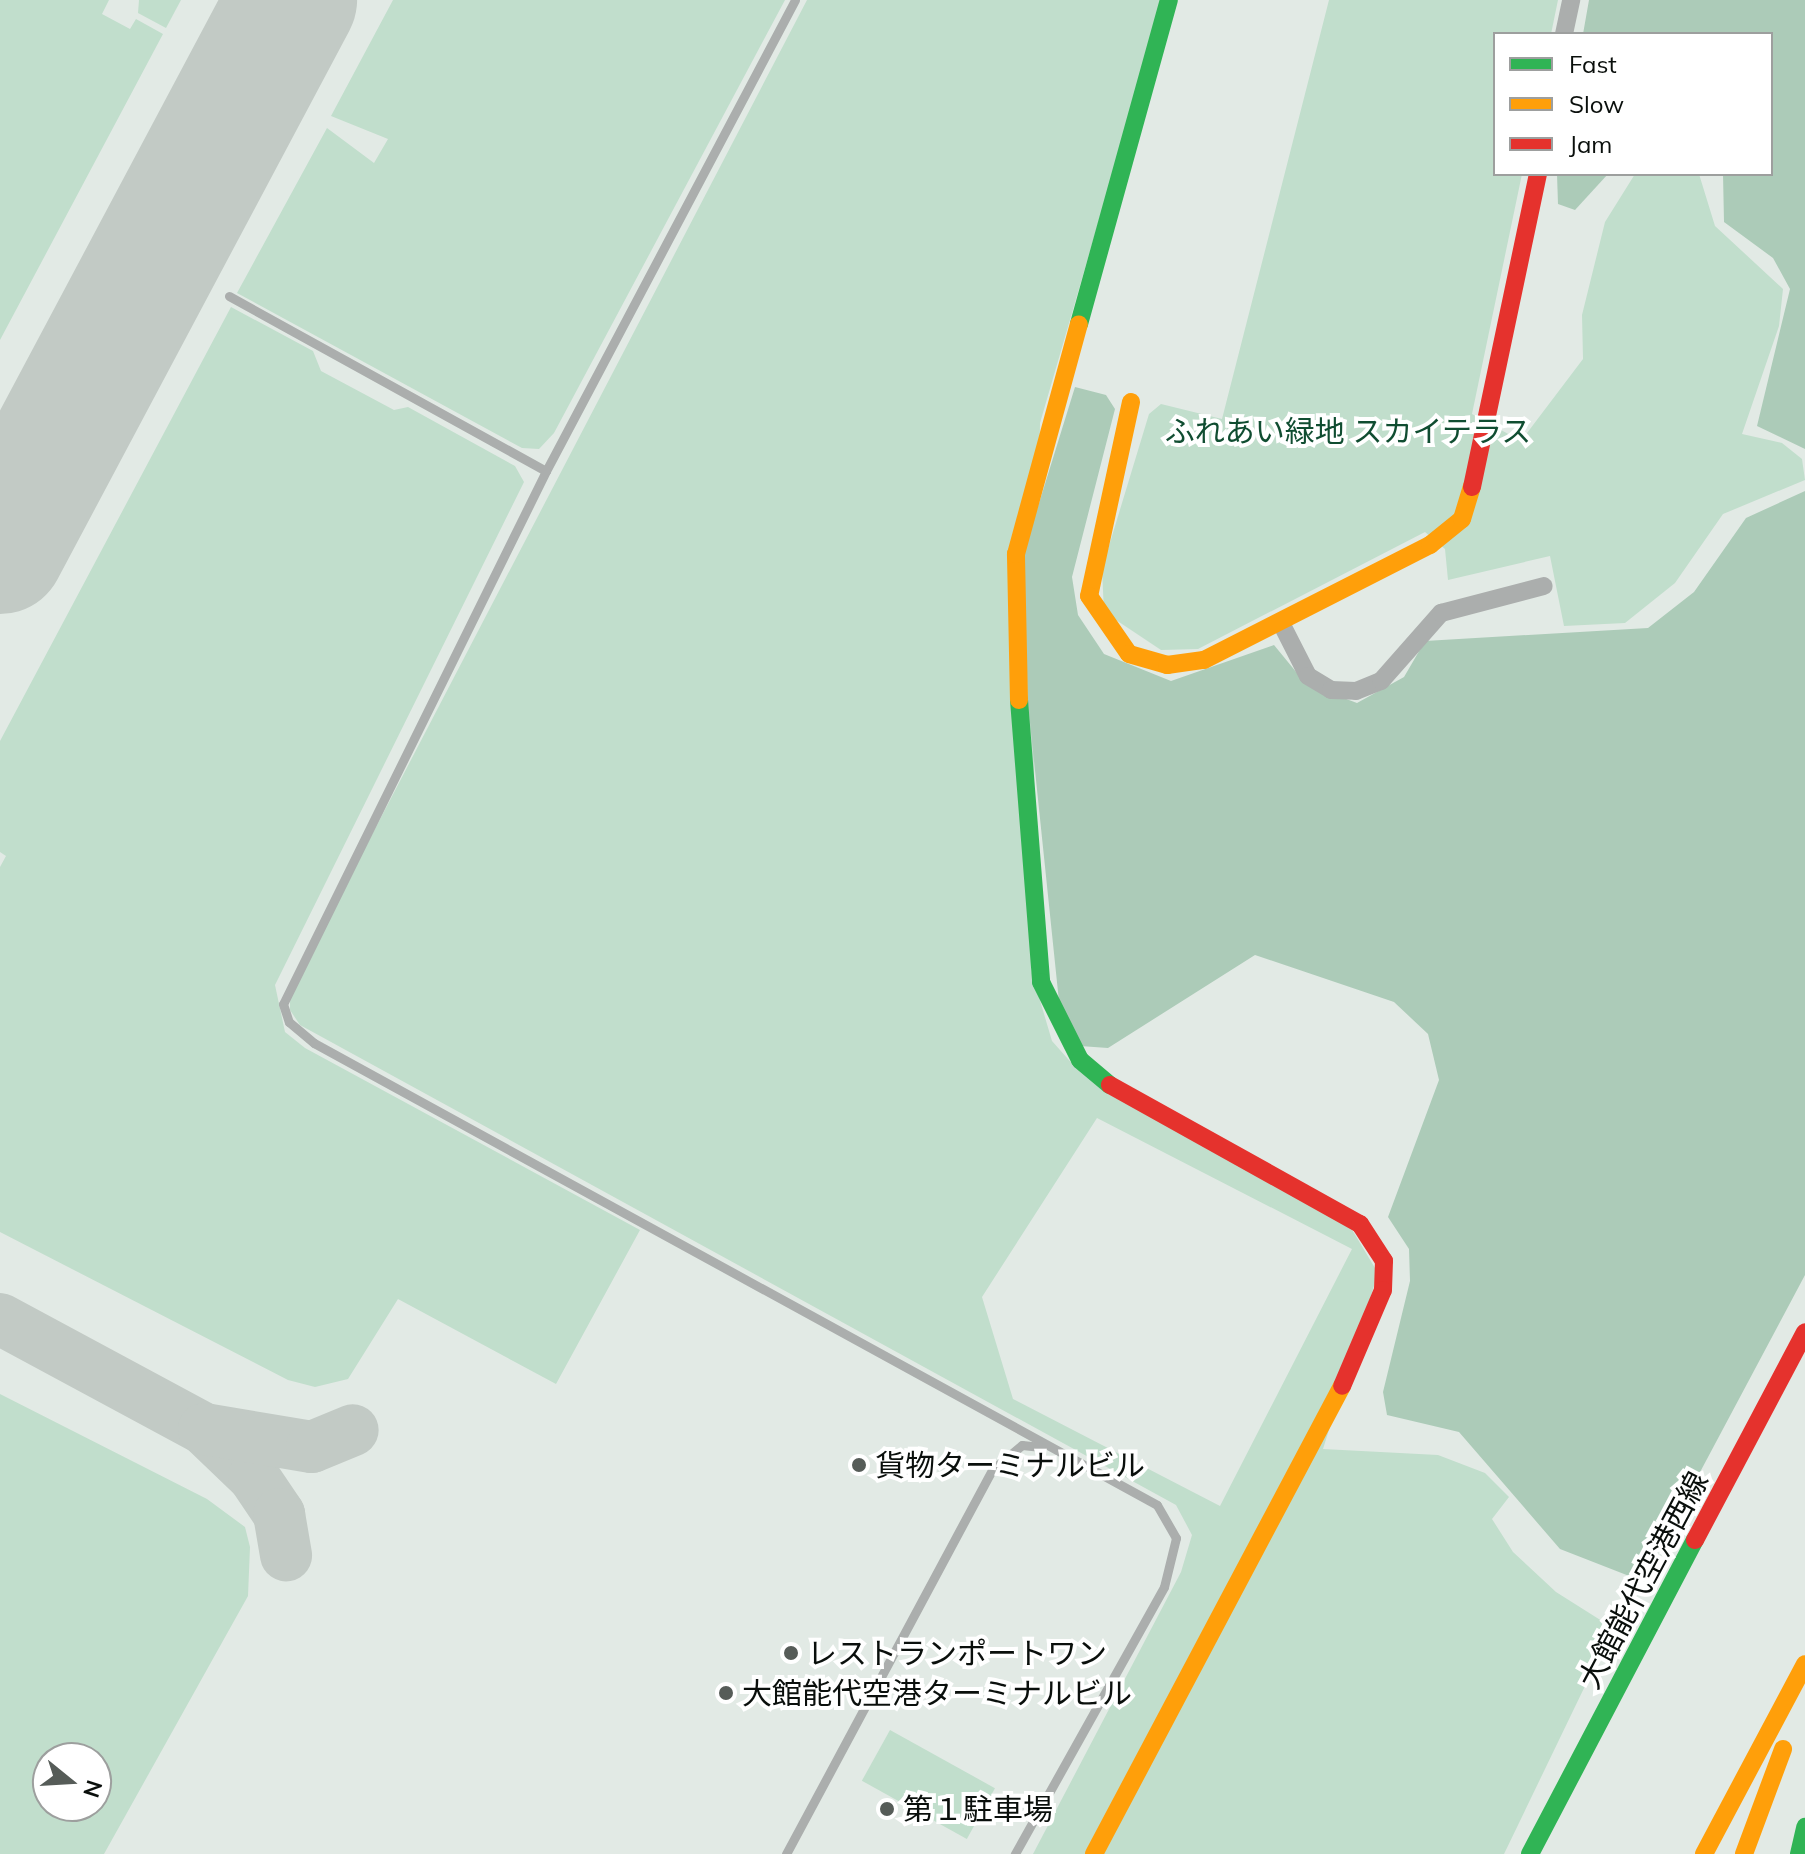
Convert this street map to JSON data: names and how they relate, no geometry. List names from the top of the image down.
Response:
{
  "streets": {
    "main road": ["大館能代空港西線"]
  },
  "parks": ["ふれあい緑地 スカイテラス"],
  "places": [
    "貨物ターミナルビル",
    "レストランポートワン",
    "大館能代空港ターミナルビル",
    "第１駐車場"
  ],
  "legend": ["Fast", "Slow", "Jam"],
  "north": "right"
}
